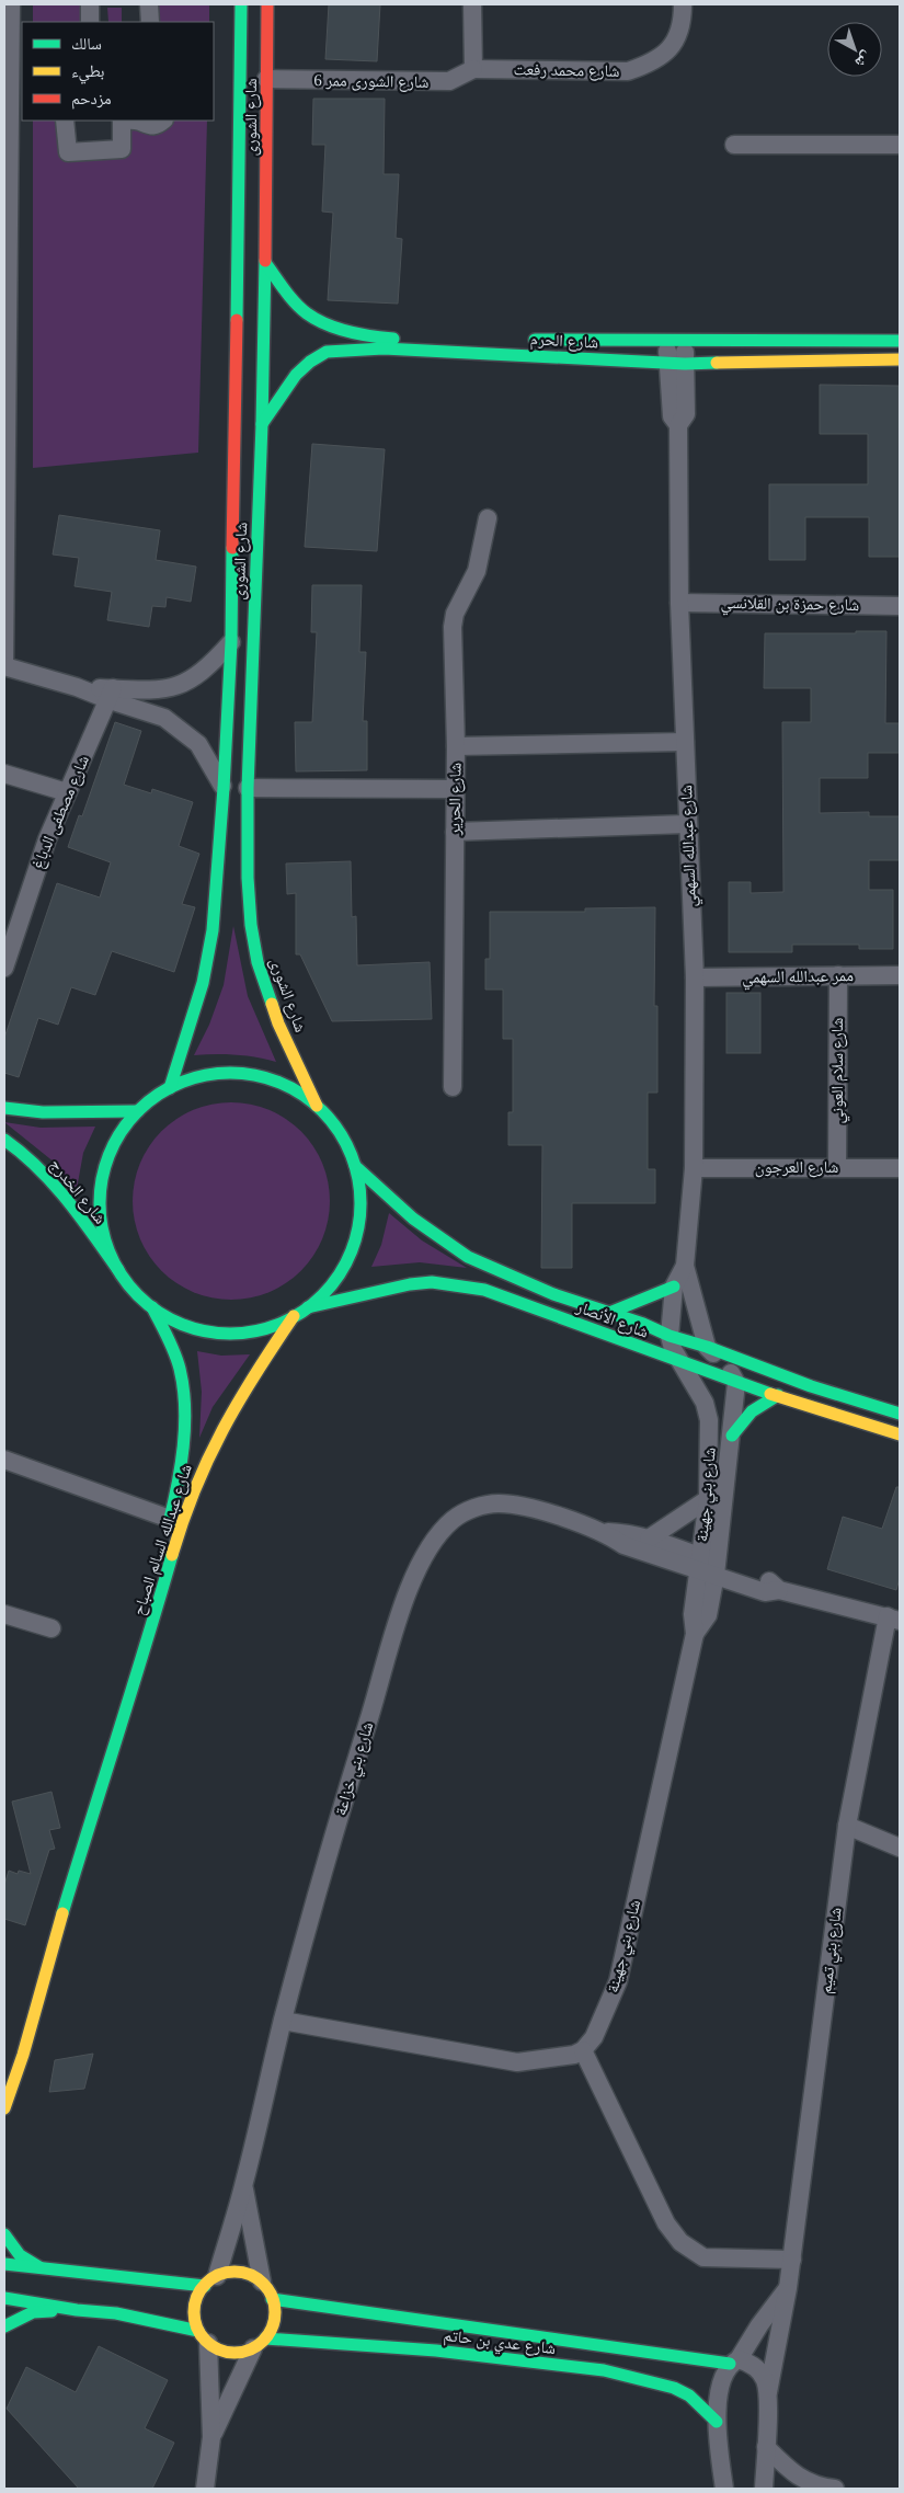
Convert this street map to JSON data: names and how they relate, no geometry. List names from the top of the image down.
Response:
{
  "streets": {
    "street": [
      "شارع محمد رفعت",
      "شارع الشورى ممر 6",
      "شارع الشورى",
      "شارع الحرم",
      "شارع حمزة بن القلانسي",
      "شارع الحرير",
      "شارع مصطفى الدباغ",
      "شارع عبدالله السهمي",
      "ممر عبدالله السهمي",
      "شارع سلام العوني",
      "شارع العرجون",
      "شارع الخدرج",
      "شارع الأنصار",
      "شارع بني جهينة",
      "شارع عبدالله السالم الصباح",
      "شارع بني خزاعة",
      "شارع بني تميم",
      "شارع عدي بن حاتم"
    ]
  },
  "crossings": [
    ["شارع محمد رفعت", "شارع الشورى ممر 6"],
    ["شارع الشورى ممر 6", "شارع الشورى"],
    ["شارع الشورى", "شارع الحرم"],
    ["شارع الحرم", "شارع عبدالله السهمي"],
    ["شارع حمزة بن القلانسي", "شارع عبدالله السهمي"],
    ["شارع عبدالله السهمي", "ممر عبدالله السهمي"],
    ["شارع عبدالله السهمي", "شارع العرجون"],
    ["شارع عبدالله السهمي", "شارع الأنصار"],
    ["شارع عبدالله السهمي", "شارع بني جهينة"],
    ["ممر عبدالله السهمي", "شارع سلام العوني"],
    ["شارع سلام العوني", "شارع العرجون"],
    ["شارع الأنصار", "شارع بني جهينة"],
    ["شارع بني جهينة", "شارع بني خزاعة"],
    ["شارع بني خزاعة", "شارع بني تميم"],
    ["شارع بني خزاعة", "شارع عدي بن حاتم"]
  ],
  "legend": ["سالك", "بطيء", "مزدحم"],
  "north": "bottom right"
}
